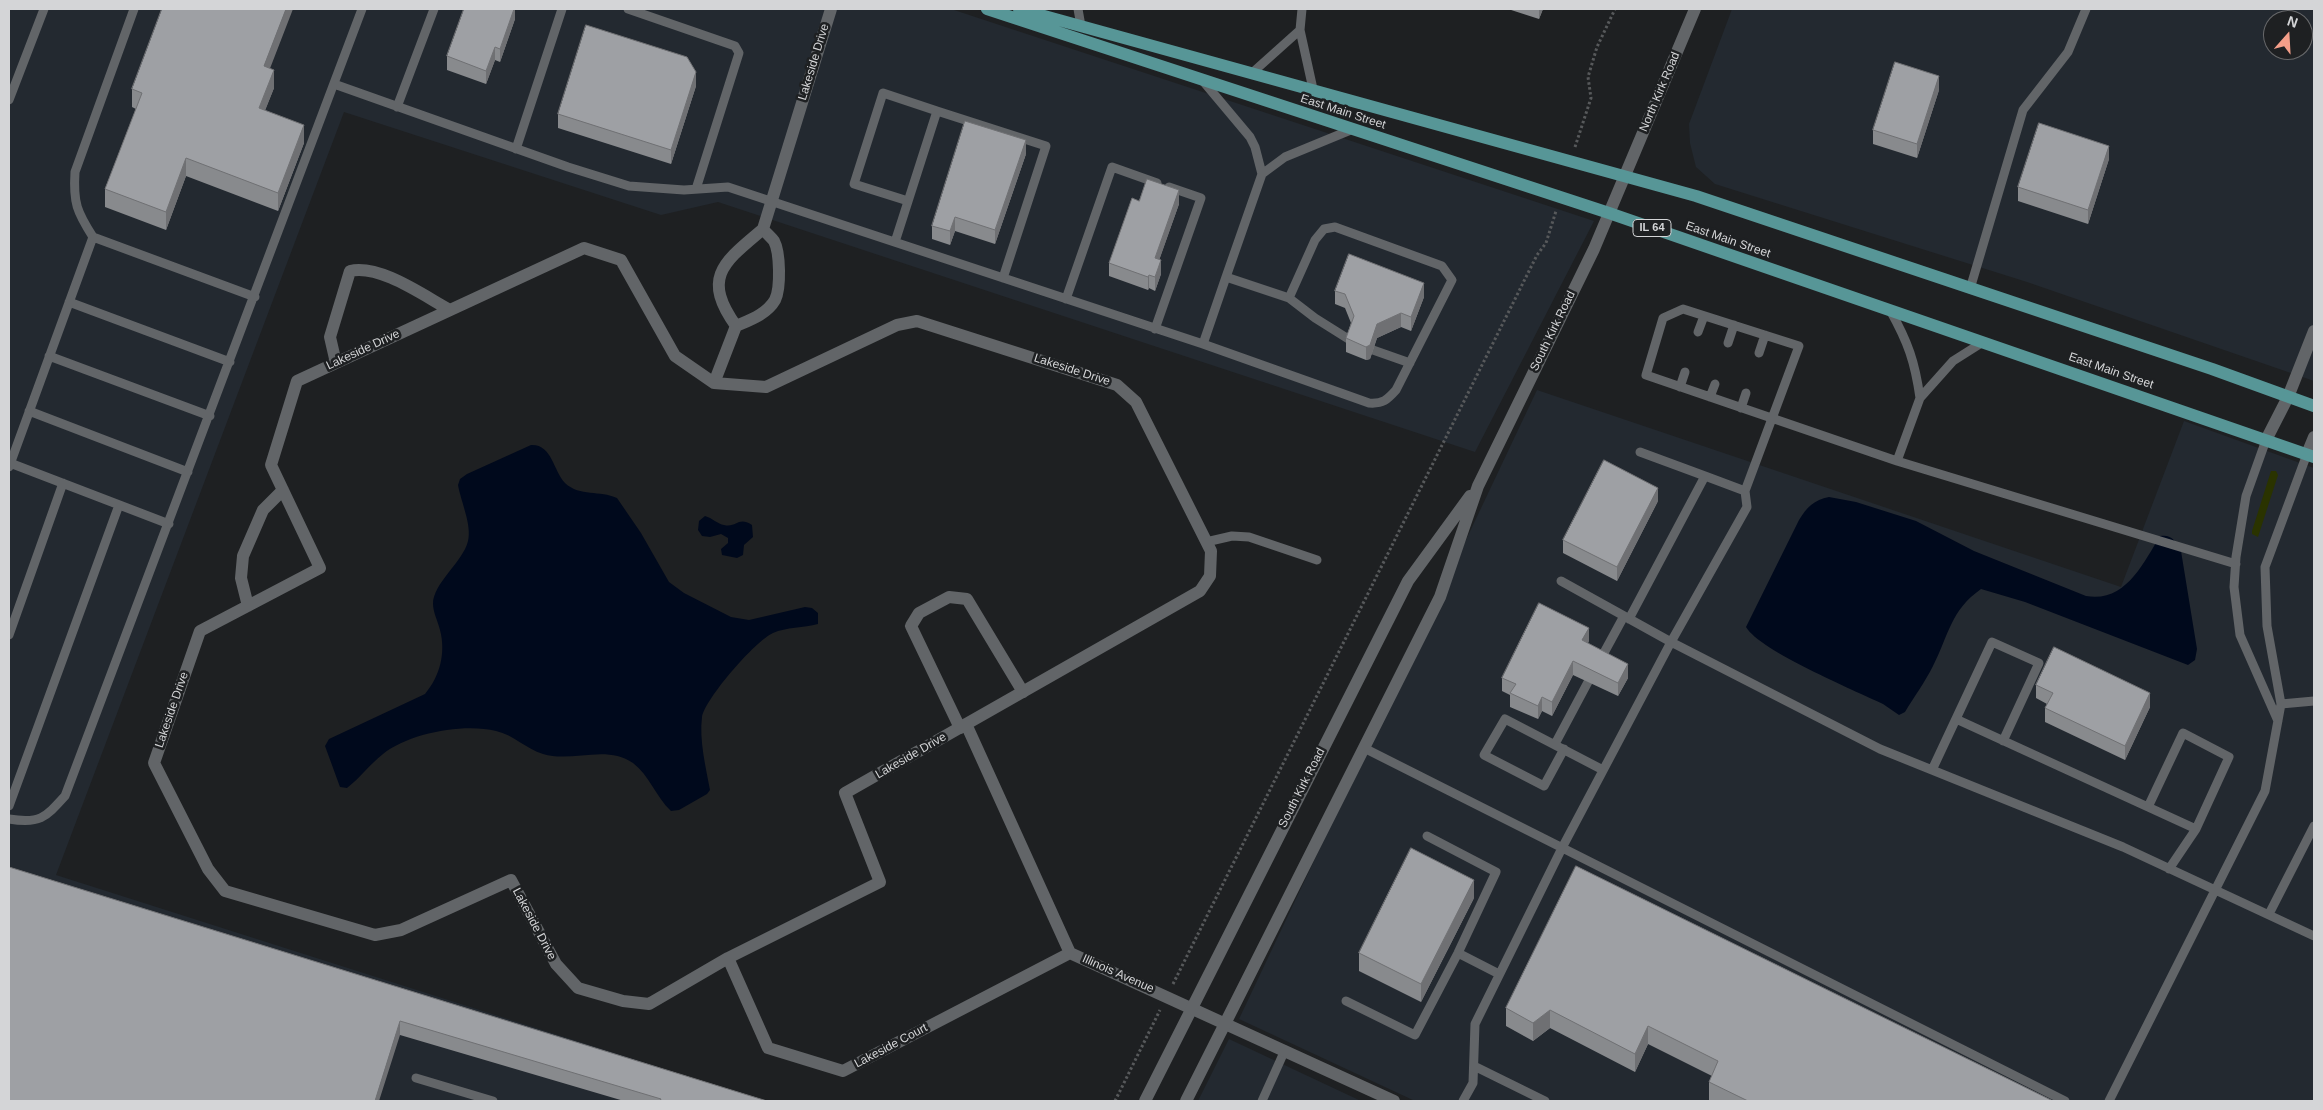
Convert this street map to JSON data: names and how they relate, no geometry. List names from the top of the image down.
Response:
{
  "streets": {
    "main road": ["East Main Street", "IL 64"],
    "street": [
      "Lakeside Drive",
      "North Kirk Road",
      "South Kirk Road",
      "Illinois Avenue",
      "Lakeside Court"
    ]
  },
  "crossings": [
    ["Lakeside Drive", "Illinois Avenue"],
    ["Lakeside Drive", "Lakeside Court"],
    ["North Kirk Road", "East Main Street"],
    ["North Kirk Road", "South Kirk Road"],
    ["East Main Street", "South Kirk Road"],
    ["South Kirk Road", "Illinois Avenue"],
    ["Illinois Avenue", "Lakeside Court"]
  ],
  "north": "top"
}
